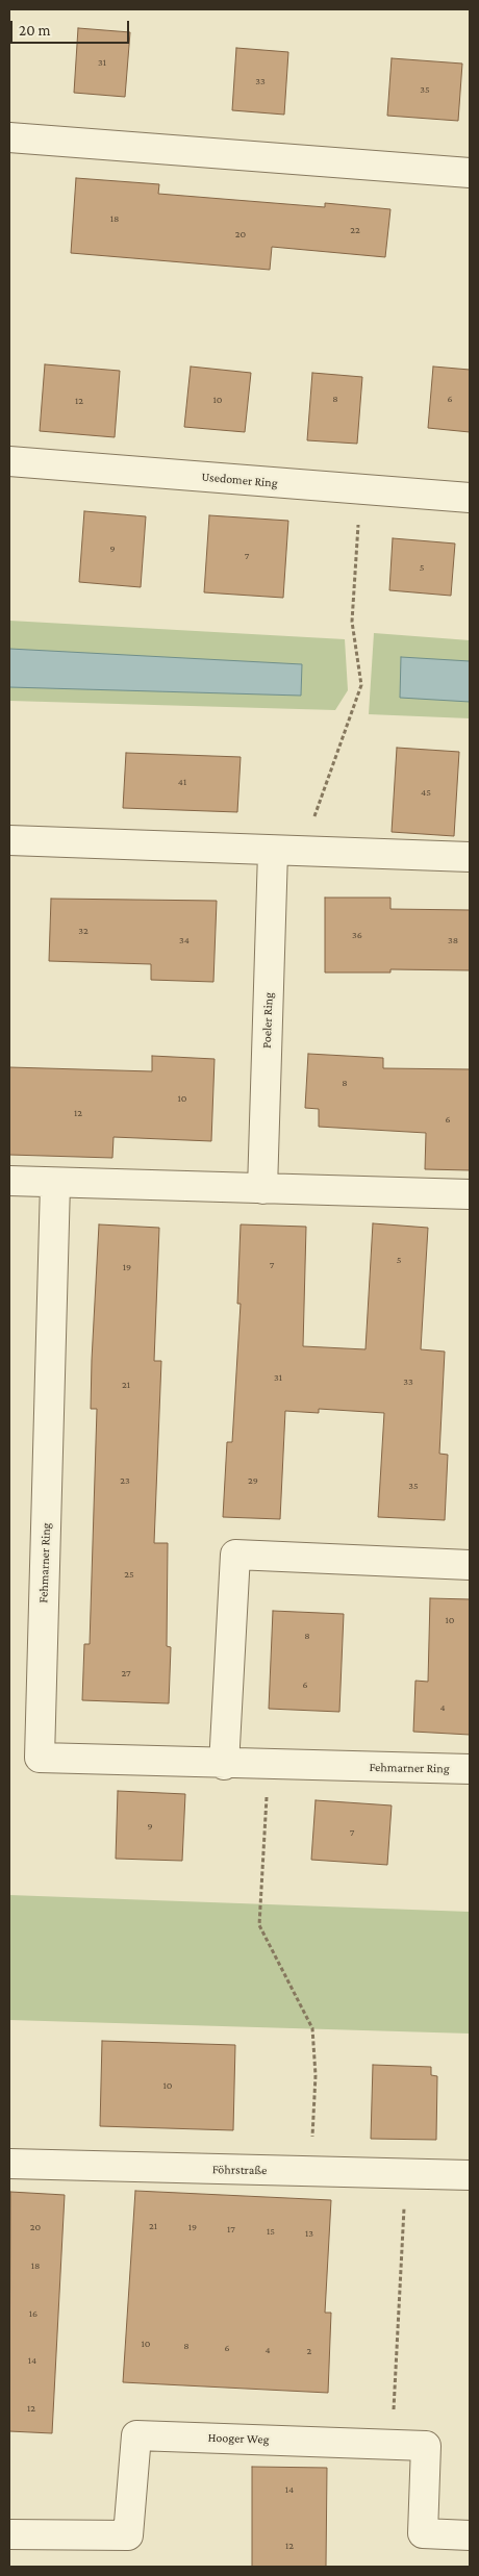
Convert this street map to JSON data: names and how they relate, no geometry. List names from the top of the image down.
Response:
{
  "streets": {
    "street": [
      "Usedomer Ring",
      "Poeler Ring",
      "Fehmarner Ring",
      "Föhrstraße",
      "Hooger Weg"
    ]
  },
  "house_numbers": [
    "31",
    "33",
    "35",
    "18",
    "22",
    "20",
    "8",
    "6",
    "10",
    "12",
    "9",
    "7",
    "5",
    "41",
    "45",
    "32",
    "36",
    "34",
    "38",
    "8",
    "10",
    "12",
    "6",
    "5",
    "7",
    "19",
    "31",
    "33",
    "21",
    "23",
    "29",
    "35",
    "25",
    "10",
    "8",
    "27",
    "6",
    "4",
    "9",
    "7",
    "10",
    "21",
    "20",
    "19",
    "17",
    "15",
    "13",
    "18",
    "16",
    "10",
    "8",
    "6",
    "4",
    "2",
    "14",
    "12",
    "14",
    "12"
  ],
  "scale_bar": "20 m"
}
